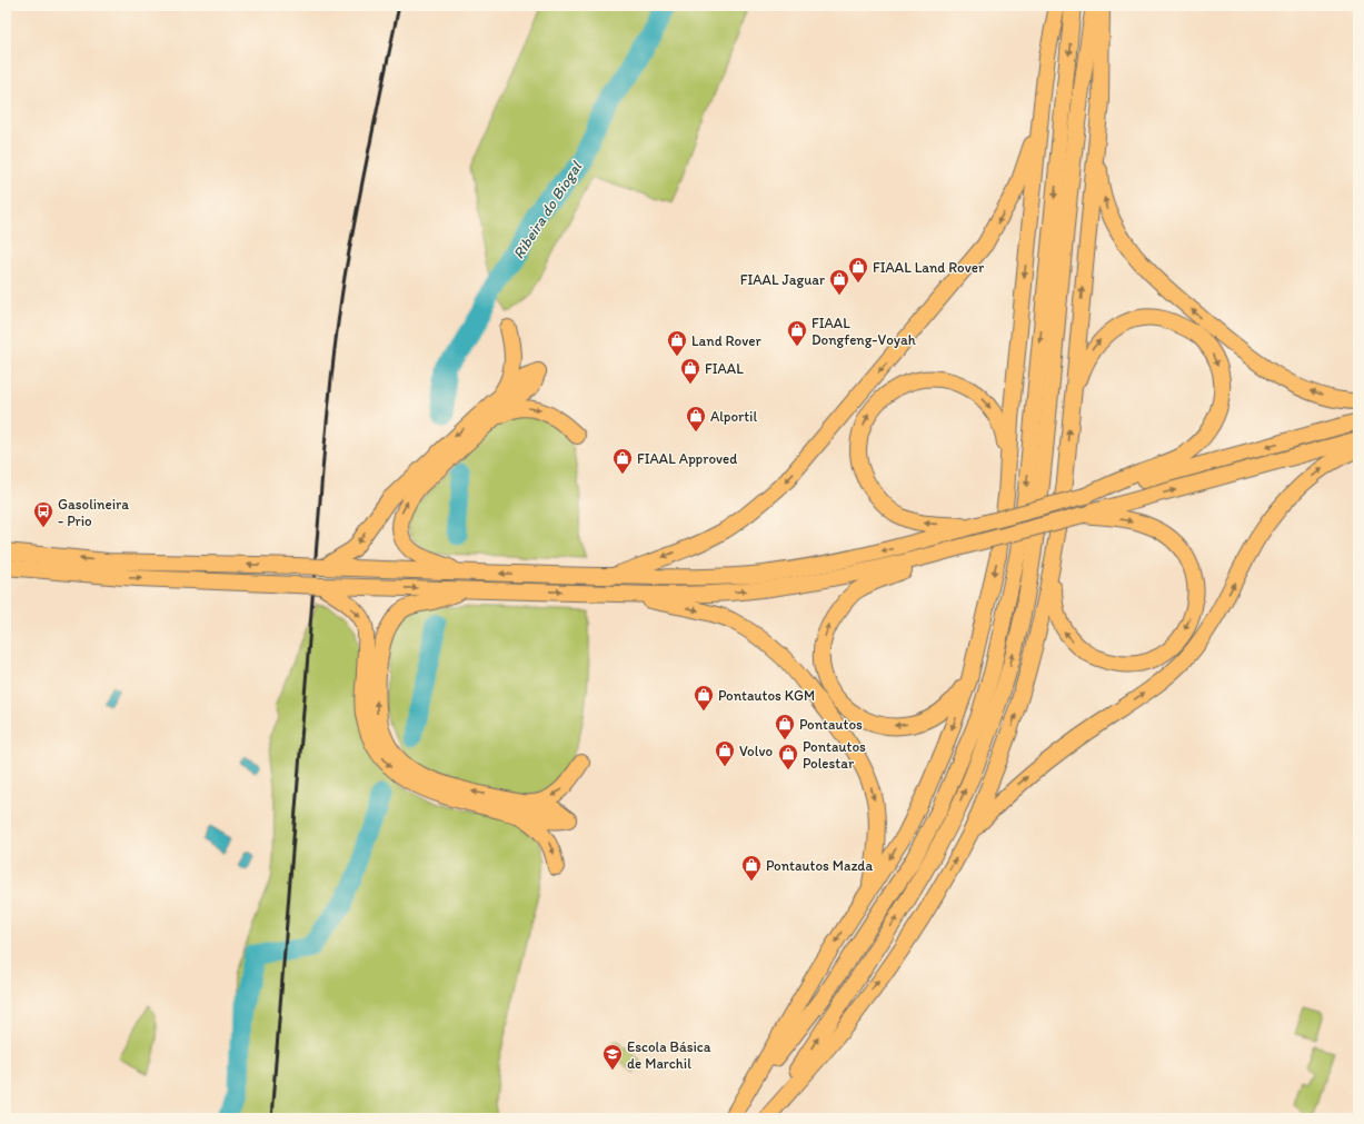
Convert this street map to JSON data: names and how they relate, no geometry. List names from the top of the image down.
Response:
{
  "water": ["Ribeira do Biogal"],
  "places": {
    "shop": [
      "FIAAL Land Rover",
      "FIAAL Jaguar",
      "FIAAL Dongfeng-Voyah",
      "Land Rover",
      "FIAAL",
      "Alportil",
      "FIAAL Approved",
      "Pontautos KGM",
      "Pontautos",
      "Volvo",
      "Pontautos Polestar",
      "Pontautos Mazda"
    ],
    "bus stop": ["Gasolineira - Prio"],
    "school or university": ["Escola Básica de Marchil"]
  }
}
